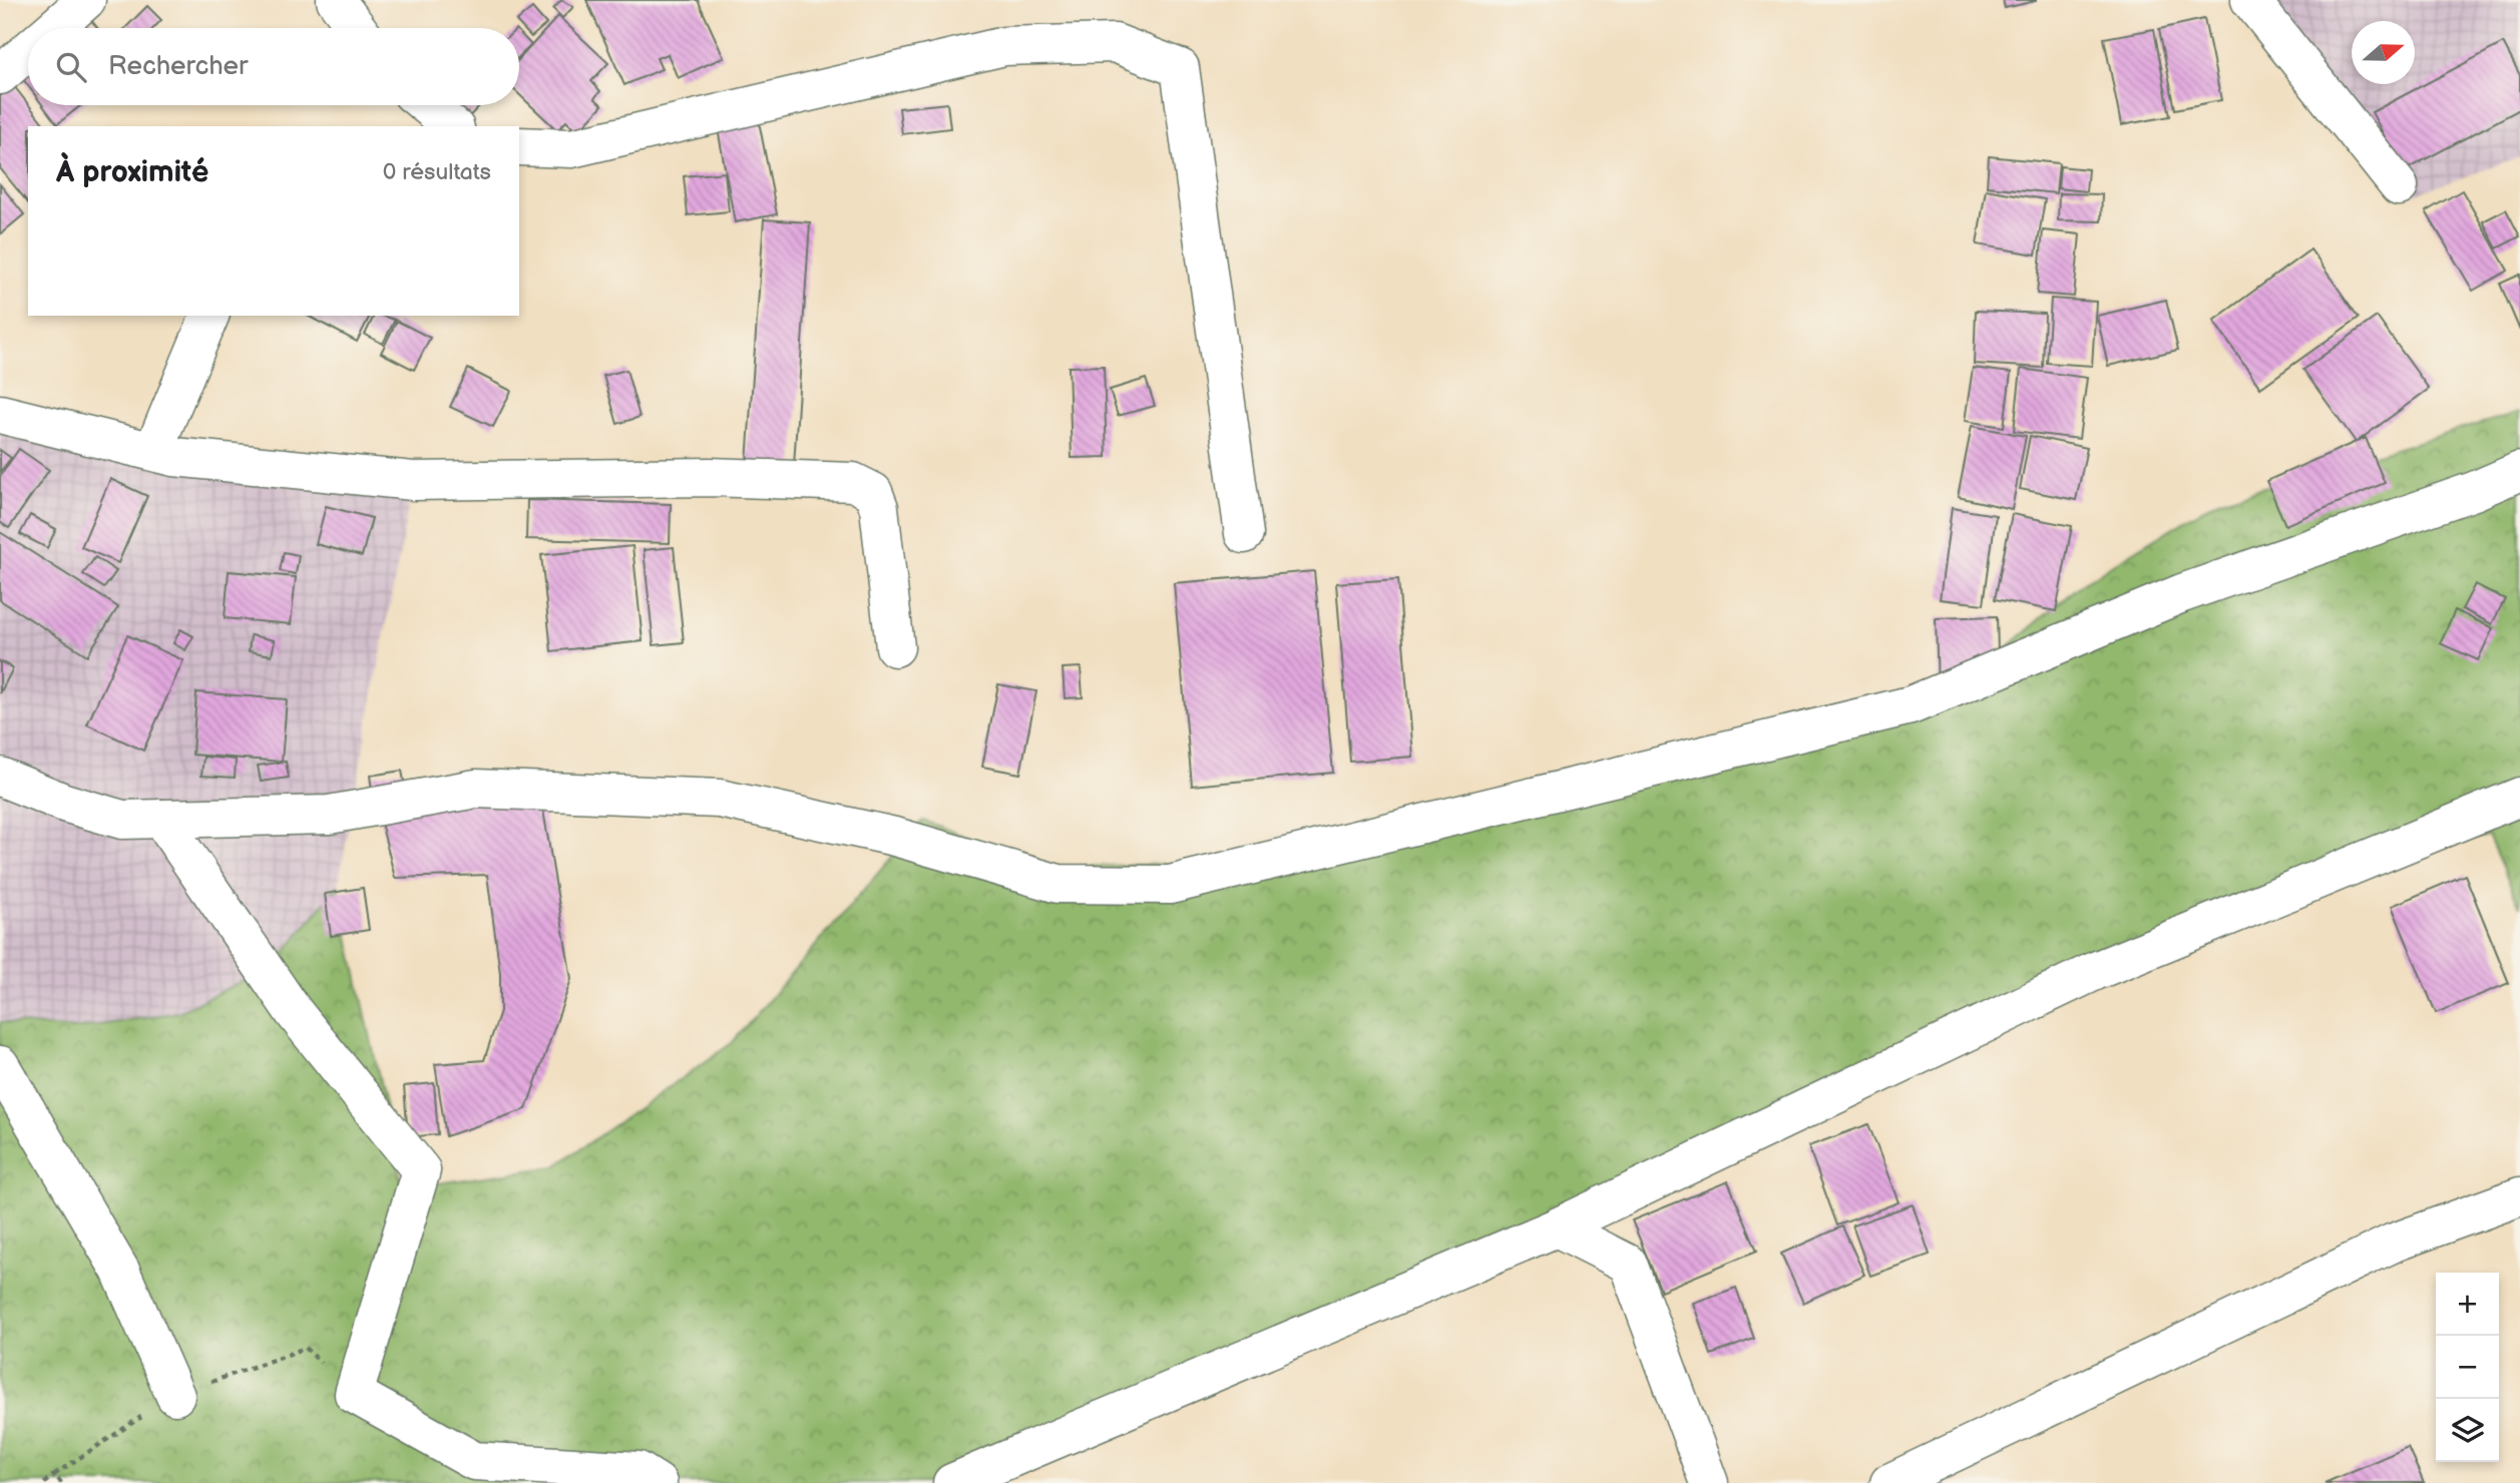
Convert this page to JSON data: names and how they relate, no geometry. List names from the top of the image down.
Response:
{
  "north": "right",
  "page": {
    "search": "Rechercher",
    "heading": ["À proximité", "0 résultats"],
    "map_buttons": ["+", "−"]
  }
}
